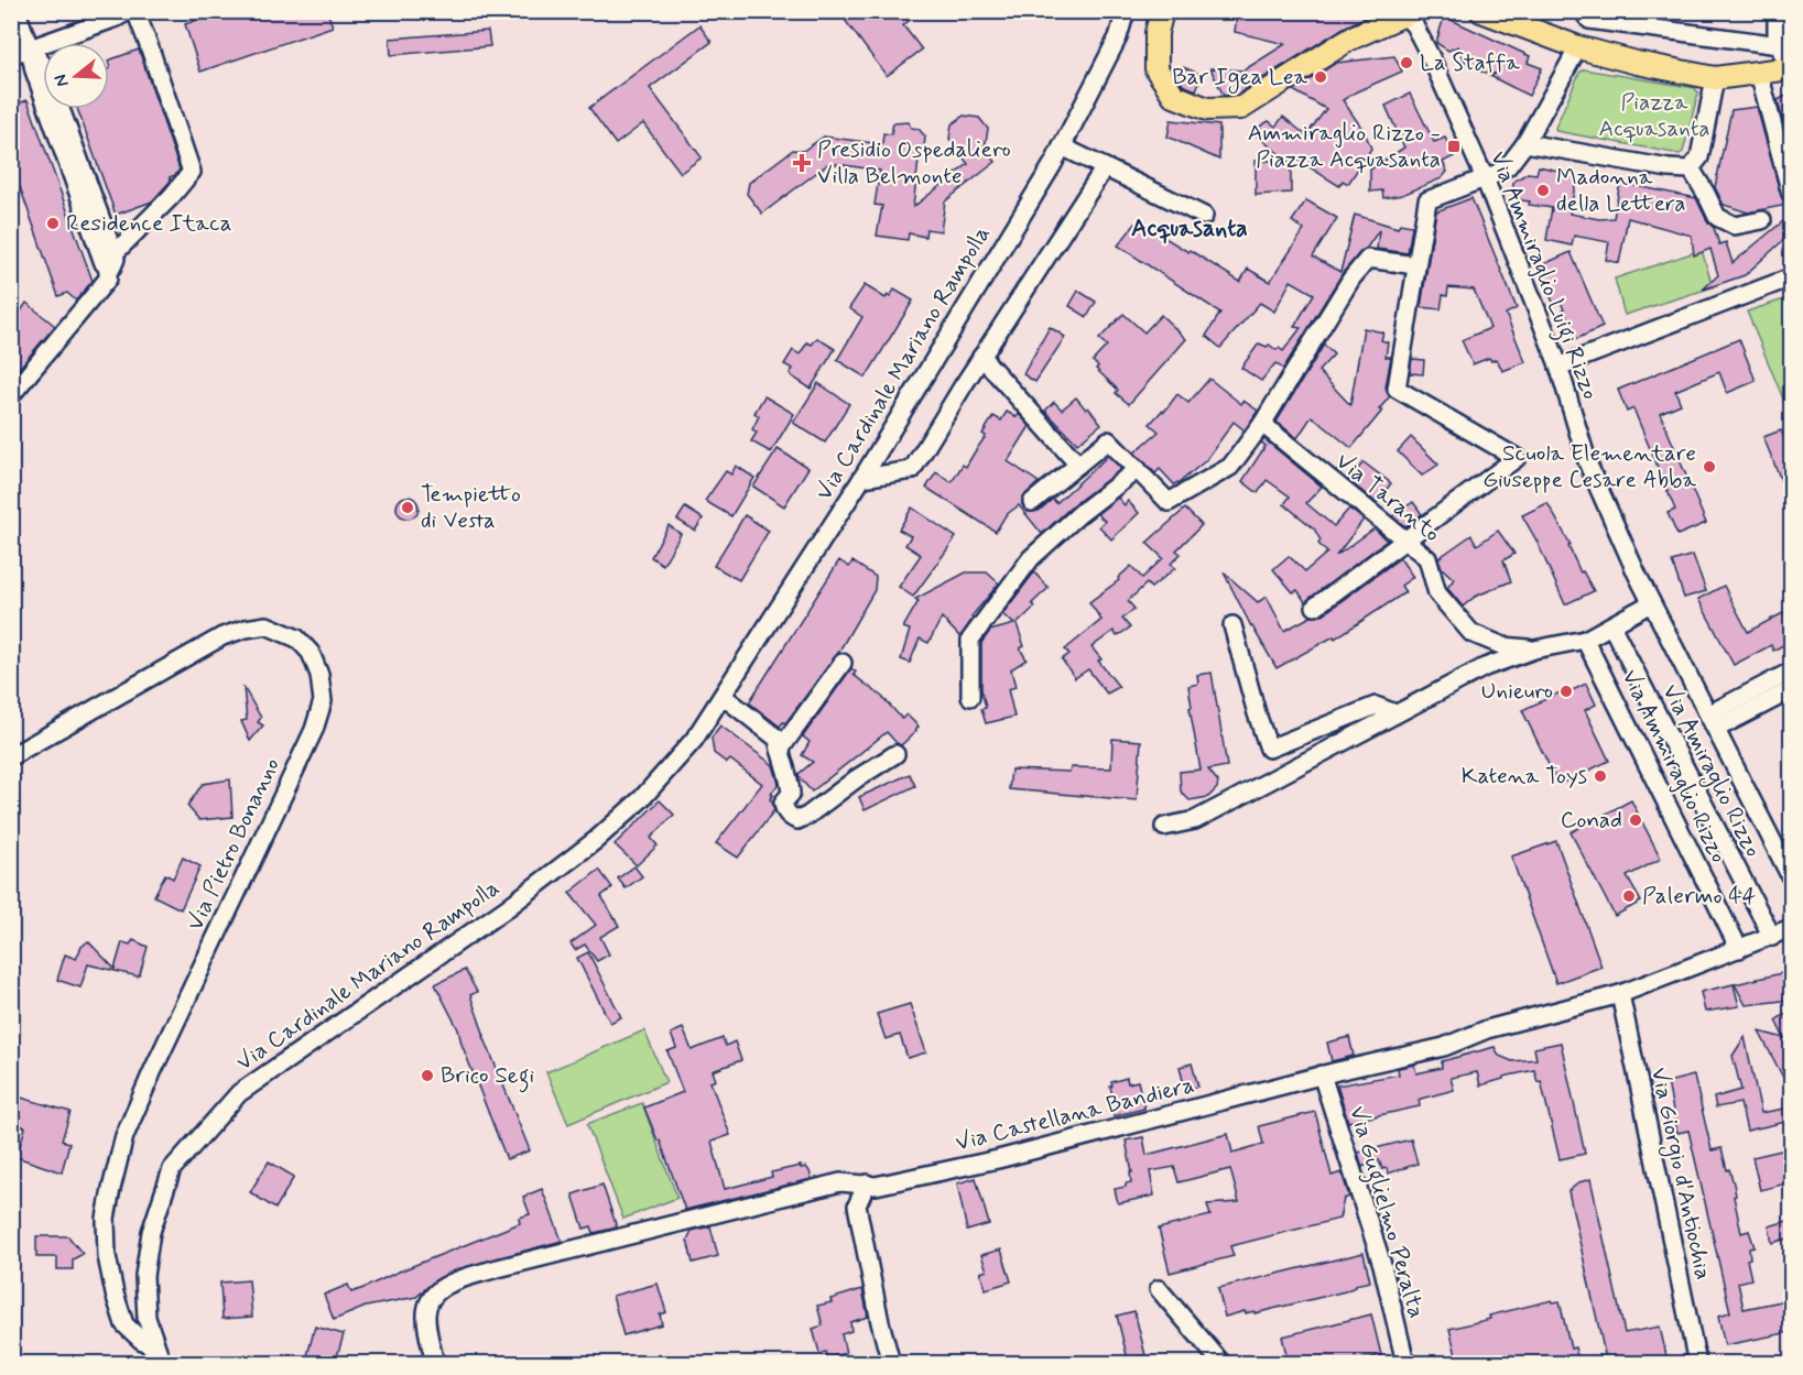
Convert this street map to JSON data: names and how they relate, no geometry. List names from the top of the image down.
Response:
{
  "streets": {
    "street": [
      "Via Ammiraglio Luigi Rizzo",
      "Via Cardinale Mariano Rampolla",
      "Via Taranto",
      "Via Ammiraglio Rizzo",
      "Via Amiraglio Rizzo",
      "Via Pietro Bonanno",
      "Via Castellana Bandiera",
      "Via Giorgio d'Antiochia",
      "Via Guglielmo Peralta"
    ]
  },
  "crossings": [
    ["Via Cardinale Mariano Rampolla", "Via Pietro Bonanno"],
    ["Via Ammiraglio Rizzo", "Via Castellana Bandiera"],
    ["Via Amiraglio Rizzo", "Via Castellana Bandiera"],
    ["Via Castellana Bandiera", "Via Giorgio d'Antiochia"],
    ["Via Castellana Bandiera", "Via Guglielmo Peralta"]
  ],
  "districts": ["Acquasanta"],
  "parks": ["Piazza Acquasanta"],
  "places": {
    "other": [
      "La Staffa",
      "Bar Igea Lea",
      "Madonna della Lettera",
      "Residence Itaca",
      "Scuola Elementare Giuseppe Cesare Abba",
      "Tempietto di Vesta",
      "Unieuro",
      "Katena Toys",
      "Conad",
      "Palermo 44",
      "Brico Segi"
    ],
    "transit": ["Ammiraglio Rizzo - Piazza Acquasanta"],
    "health": ["Presidio Ospedaliero Villa Belmonte"]
  },
  "north": "left"
}
